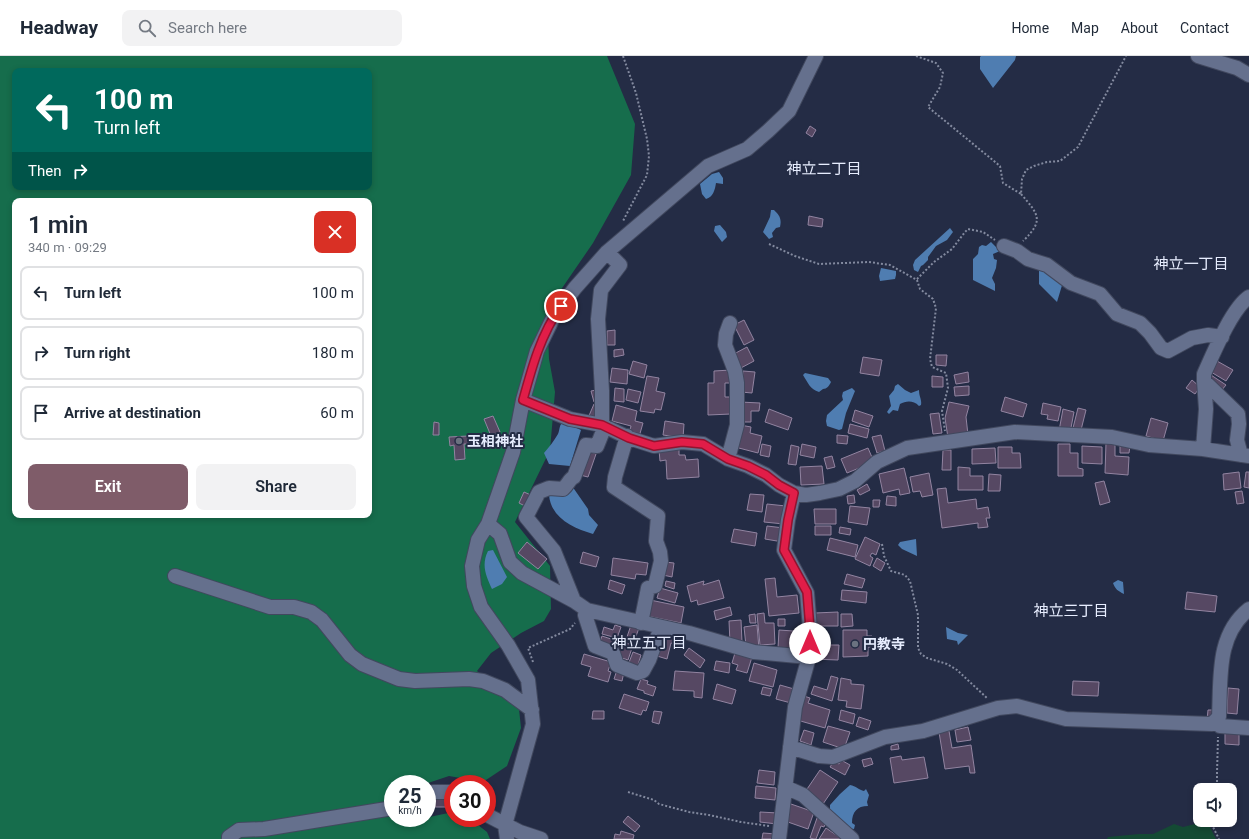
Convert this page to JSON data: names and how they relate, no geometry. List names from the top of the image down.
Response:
{
  "districts": [
    "神立二丁目",
    "神立一丁目",
    "神立三丁目",
    "神立五丁目"
  ],
  "places": ["玉相神社", "円教寺"],
  "page": {
    "header": "Headway",
    "search": "Search here",
    "nav": [
      "Home",
      "Map",
      "About",
      "Contact"
    ],
    "turn": ["100 m", "Turn left"],
    "then": "Then",
    "heading": ["1 min", "340 m · 09:29"],
    "list": [
      {
        "name": "Turn left",
        "value": "100 m"
      },
      {
        "name": "Turn right",
        "value": "180 m"
      },
      {
        "name": "Arrive at destination",
        "value": "60 m"
      }
    ],
    "buttons": ["Exit", "Share"],
    "speed": "25 km/h",
    "limit": "30"
  }
}
